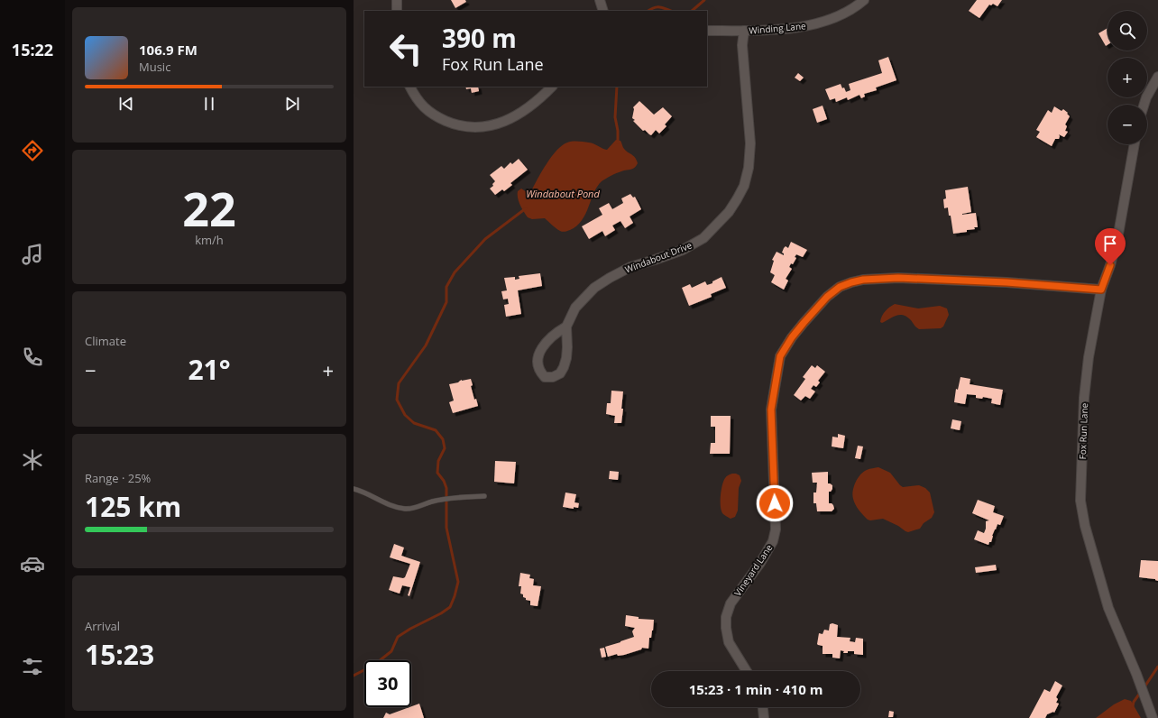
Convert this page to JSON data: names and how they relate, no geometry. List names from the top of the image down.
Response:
{
  "streets": {
    "street": [
      "Winding Lane",
      "Windabout Drive",
      "Fox Run Lane",
      "Vineyard Lane"
    ]
  },
  "crossings": [
    ["Winding Lane", "Windabout Drive"],
    ["Fox Run Lane", "Vineyard Lane"]
  ],
  "water": ["Windabout Pond"],
  "page": {
    "tabs": "15:22",
    "map_buttons": ["+", "−"],
    "turn": ["390 m", "Fox Run Lane"],
    "song": ["106.9 FM", "Music"],
    "tile": [
      ["22", "km/h"],
      "Climate",
      ["Range · 25%", "125 km"],
      ["Arrival", "15:23"]
    ],
    "heat": ["−", "21°", "+"],
    "limit": "30",
    "trip": "15:23 · 1 min · 410 m"
  }
}
